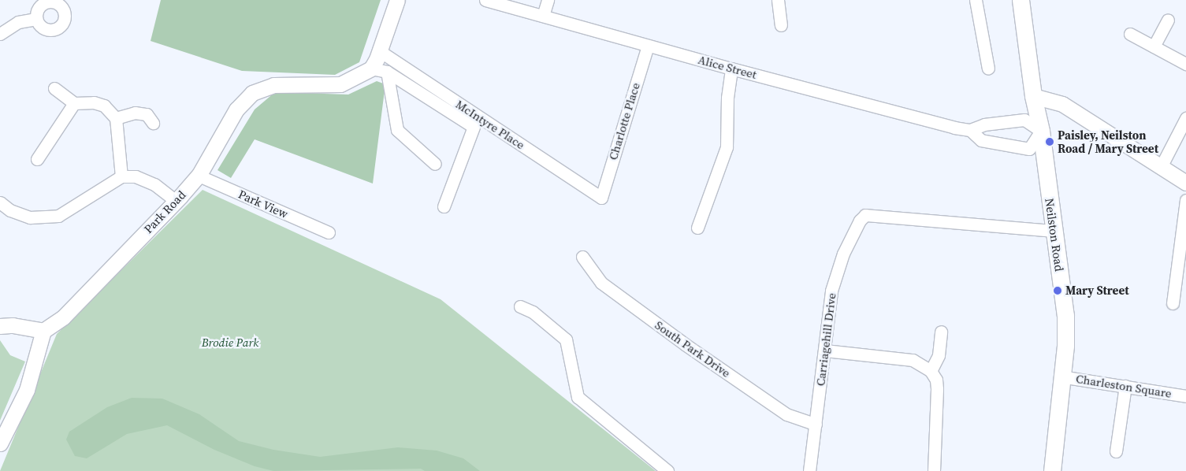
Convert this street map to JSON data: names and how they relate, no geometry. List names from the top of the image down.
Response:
{
  "streets": {
    "main road": ["Neilston Road"],
    "street": [
      "Alice Street",
      "Charlotte Place",
      "McIntyre Place",
      "Park View",
      "Park Road",
      "Carriagehill Drive",
      "South Park Drive",
      "Charleston Square"
    ]
  },
  "crossings": [
    ["Alice Street", "Charlotte Place"],
    ["Alice Street", "Neilston Road"],
    ["Charlotte Place", "McIntyre Place"],
    ["Park View", "Park Road"],
    ["Neilston Road", "Carriagehill Drive"],
    ["Neilston Road", "Charleston Square"],
    ["Carriagehill Drive", "South Park Drive"]
  ],
  "parks": ["Brodie Park"],
  "places": ["Paisley, Neilston Road / Mary Street", "Mary Street"]
}
